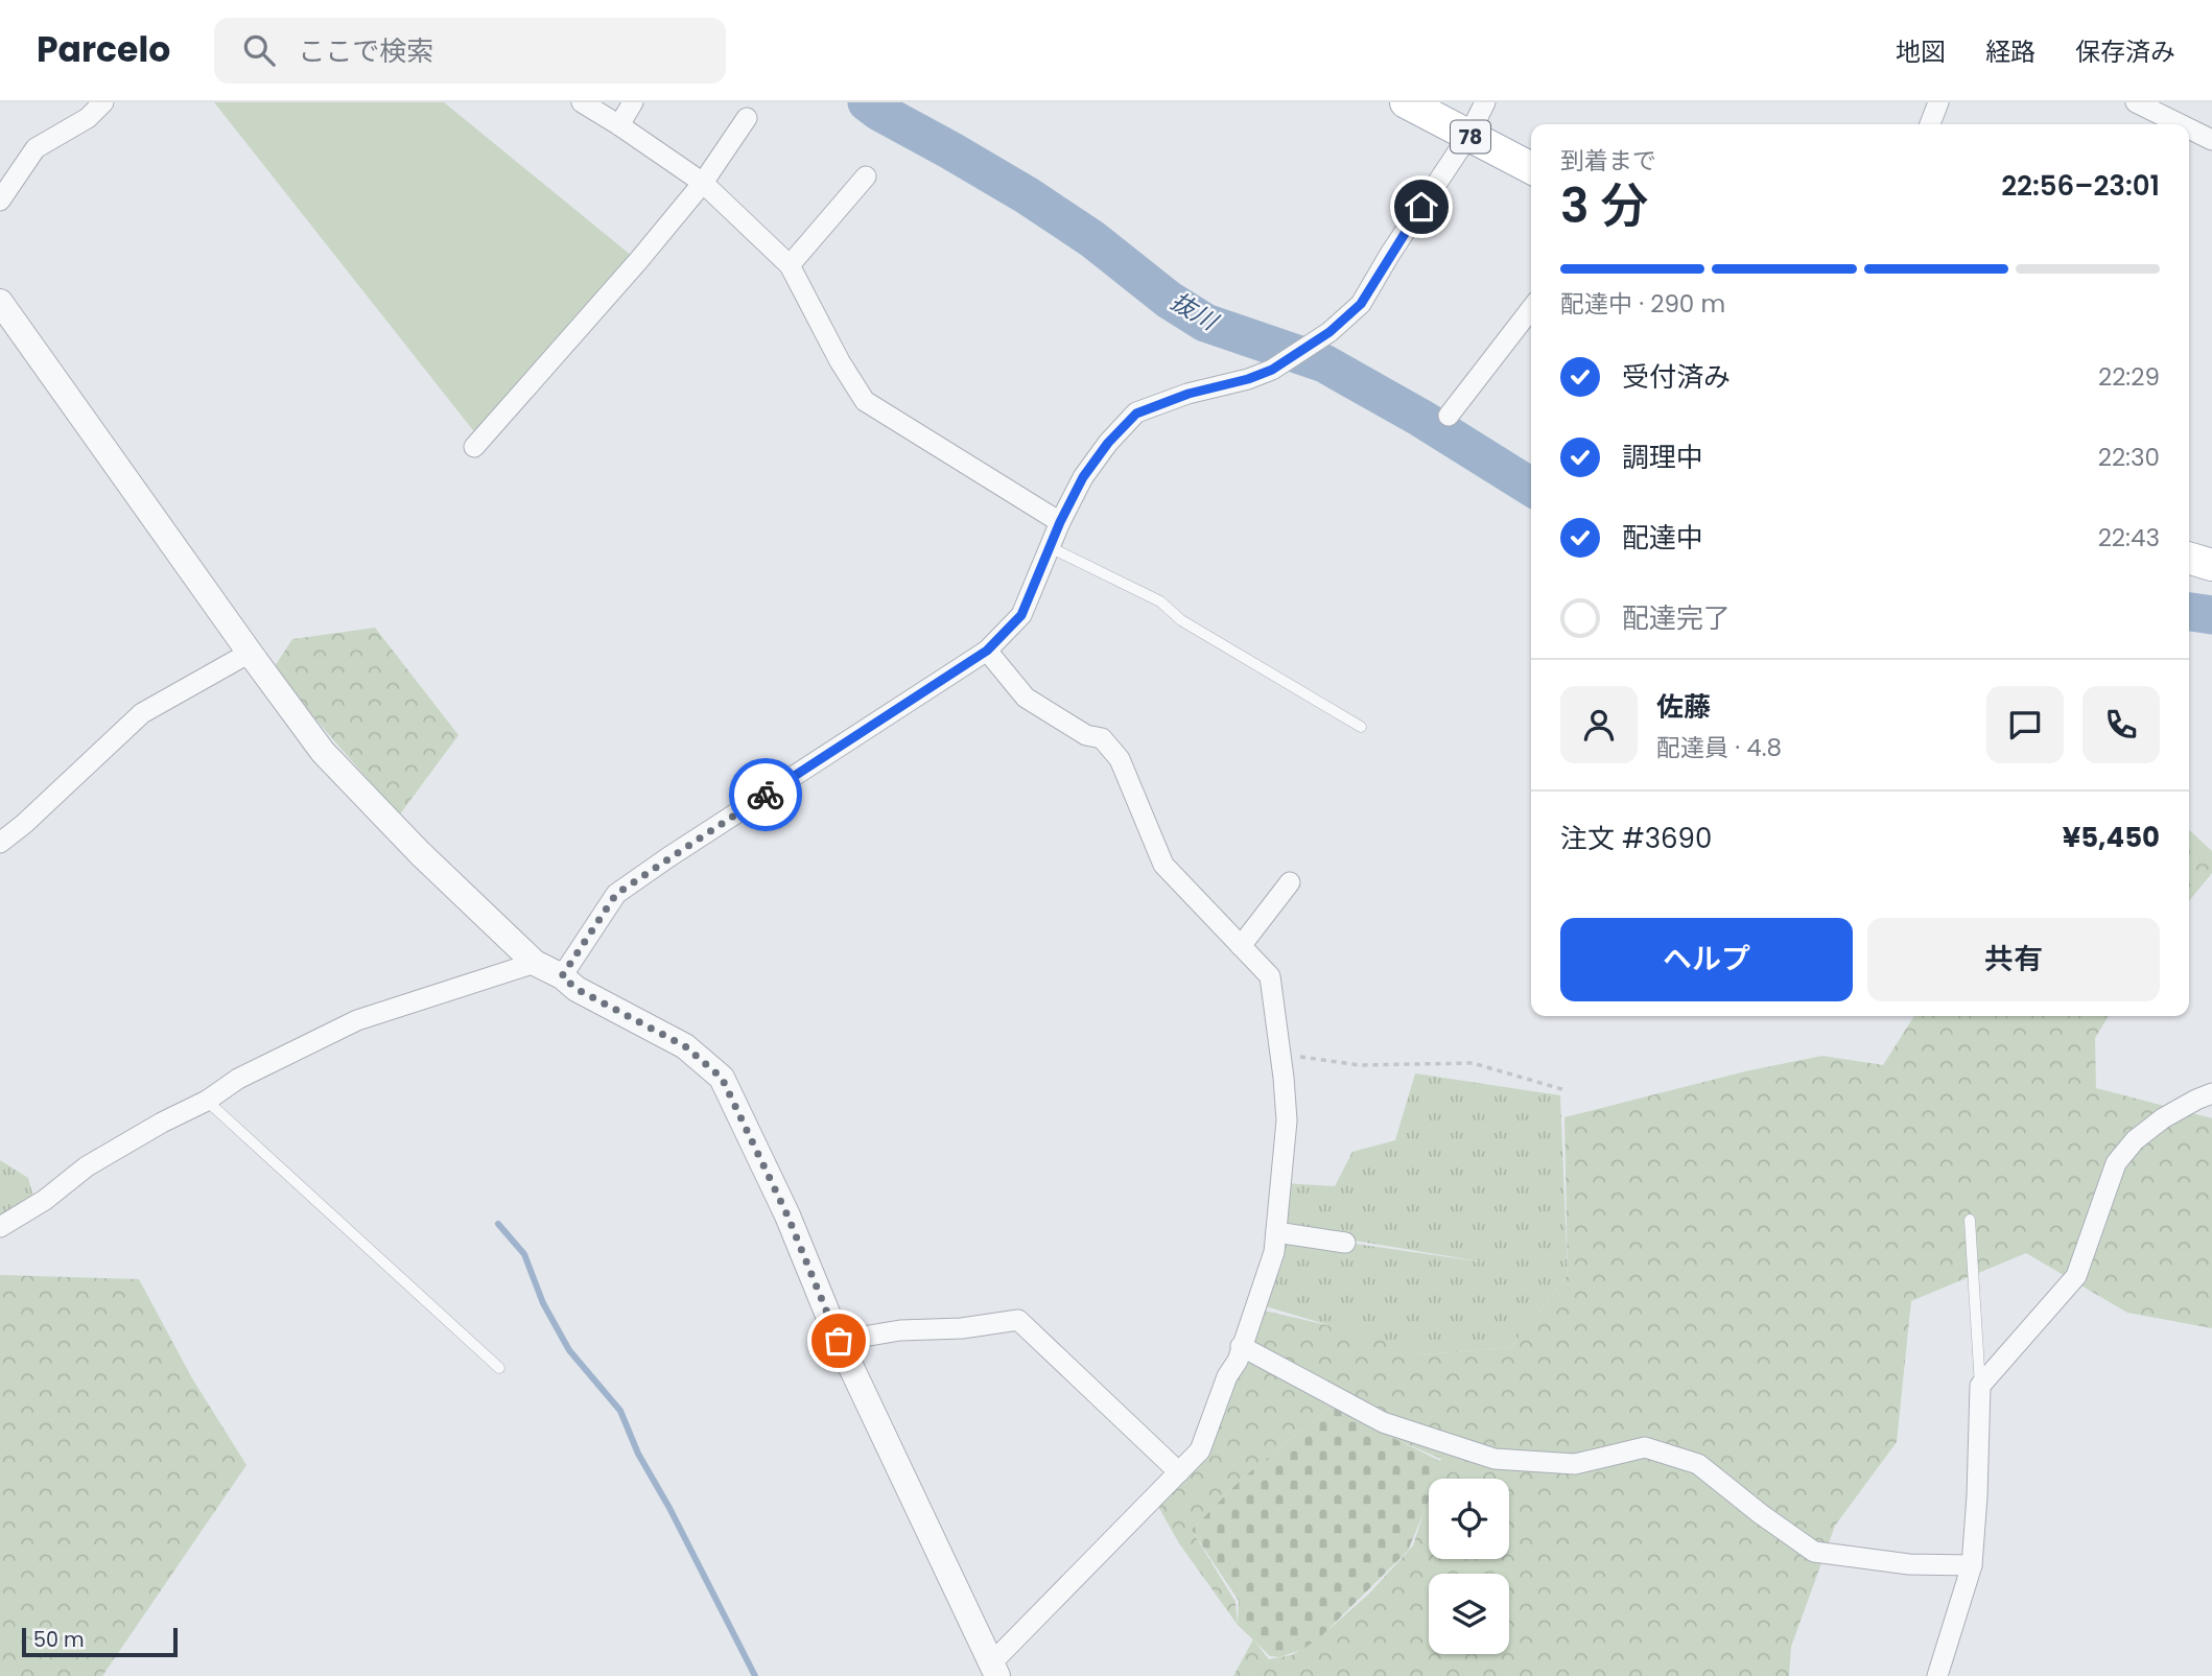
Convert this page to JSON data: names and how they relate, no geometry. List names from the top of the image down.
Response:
{
  "streets": {
    "main road": ["78"]
  },
  "water": ["抜川"],
  "scale_bar": "50 m",
  "page": {
    "header": "Parcelo",
    "search": "ここで検索",
    "nav": ["地図", "経路", "保存済み"],
    "heading": ["3 分", "到着まで", "22:56–23:01"],
    "panel": [
      "佐藤",
      "配達員 · 4.8",
      "注文 #3690",
      "¥5,450"
    ],
    "bar": "配達中 · 290 m",
    "list": [
      ["受付済み", "22:29"],
      ["調理中", "22:30"],
      ["配達中", "22:43"],
      "配達完了"
    ],
    "buttons": ["ヘルプ", "共有"],
    "scale": "50 m"
  }
}
